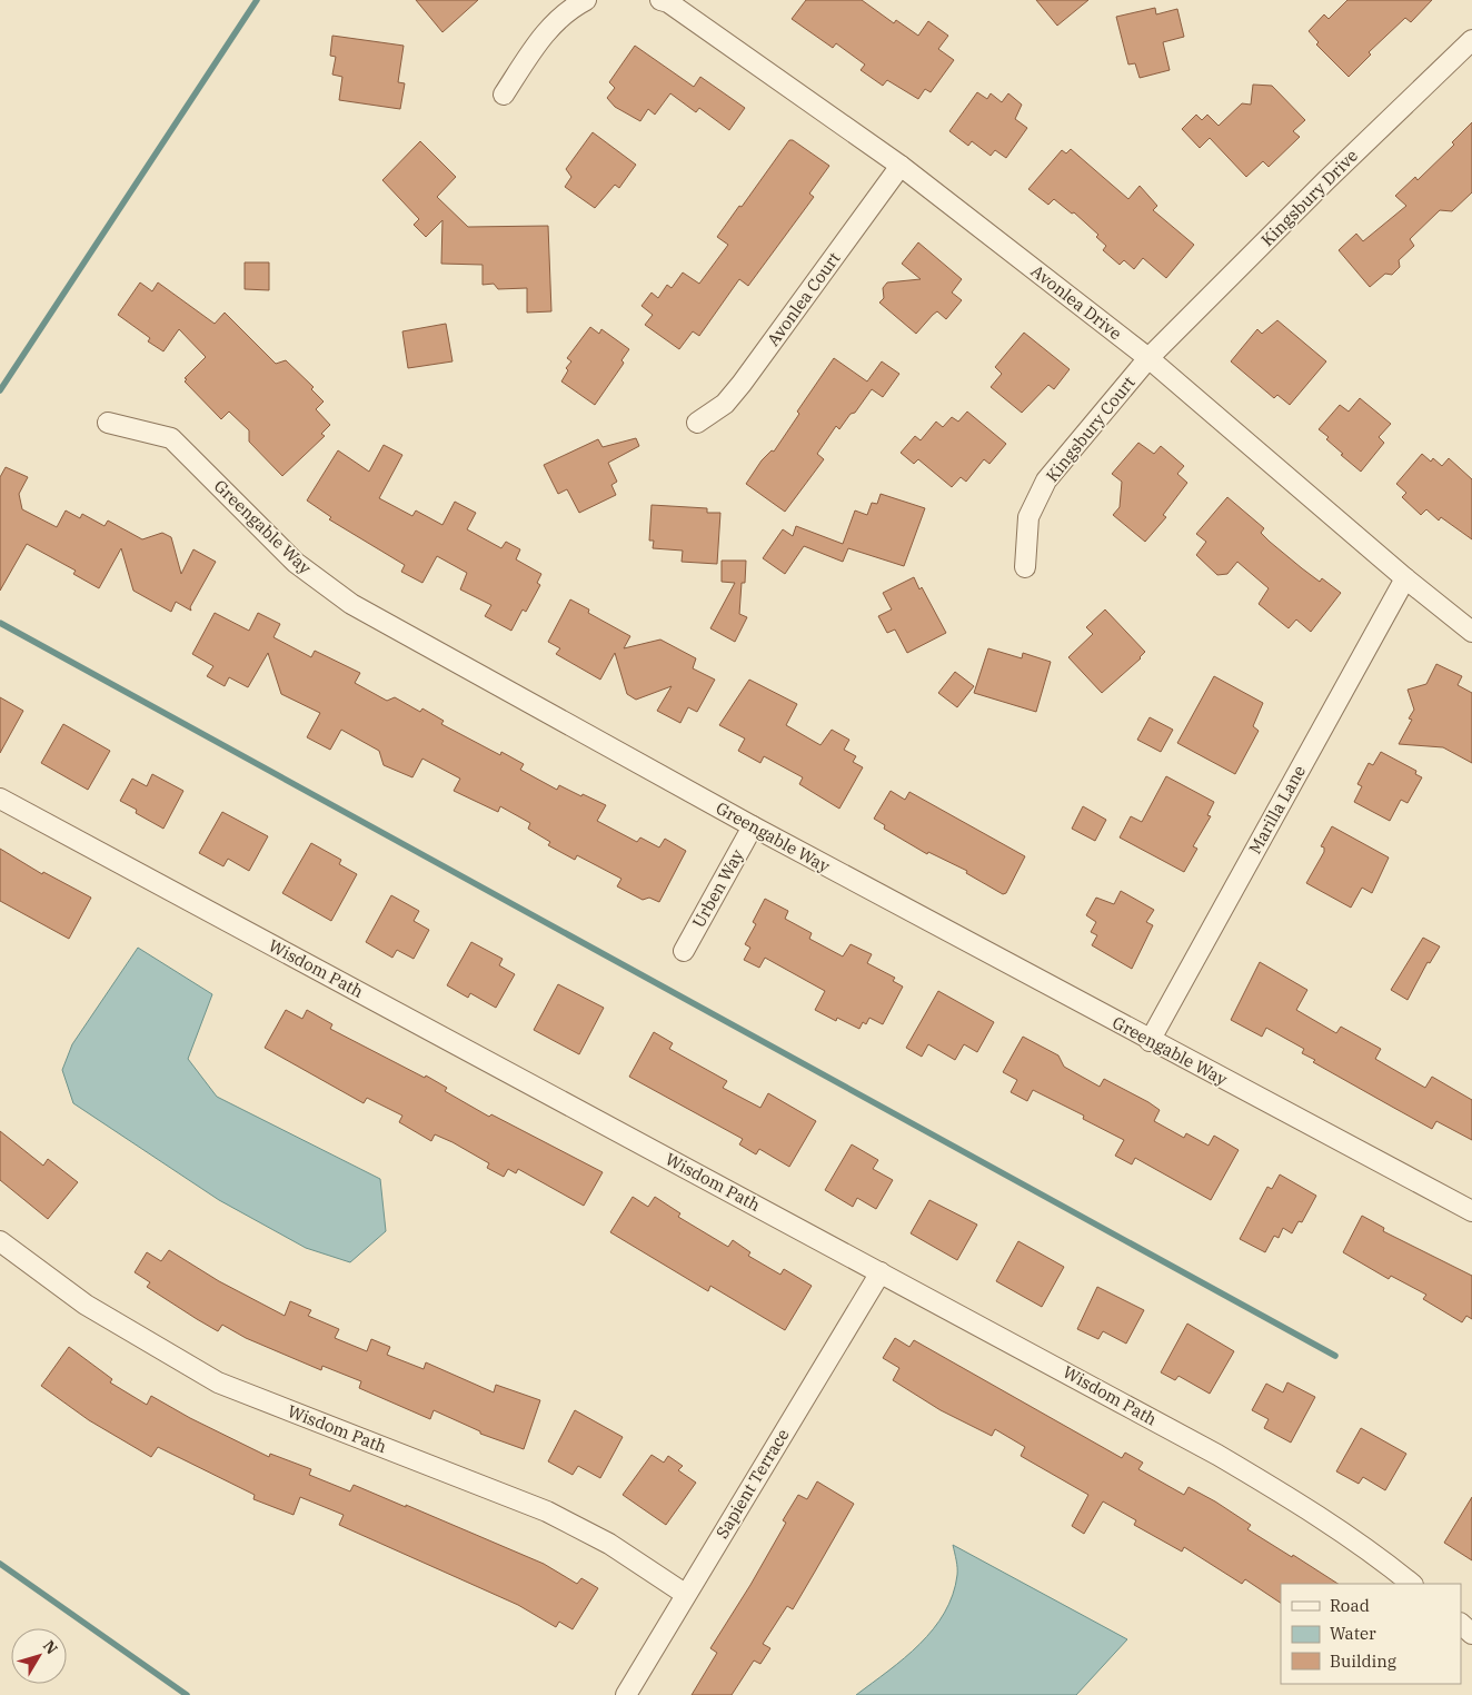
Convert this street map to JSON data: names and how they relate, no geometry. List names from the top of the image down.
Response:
{
  "streets": {
    "street": [
      "Kingsbury Drive",
      "Avonlea Court",
      "Avonlea Drive",
      "Kingsbury Court",
      "Greengable Way",
      "Marilla Lane",
      "Urben Way",
      "Wisdom Path",
      "Sapient Terrace"
    ]
  },
  "crossings": [
    ["Kingsbury Drive", "Avonlea Drive"],
    ["Kingsbury Drive", "Kingsbury Court"],
    ["Avonlea Court", "Avonlea Drive"],
    ["Avonlea Drive", "Kingsbury Court"],
    ["Avonlea Drive", "Marilla Lane"],
    ["Greengable Way", "Marilla Lane"],
    ["Greengable Way", "Urben Way"],
    ["Wisdom Path", "Sapient Terrace"]
  ],
  "legend": ["Road", "Water", "Building"],
  "north": "top right"
}
